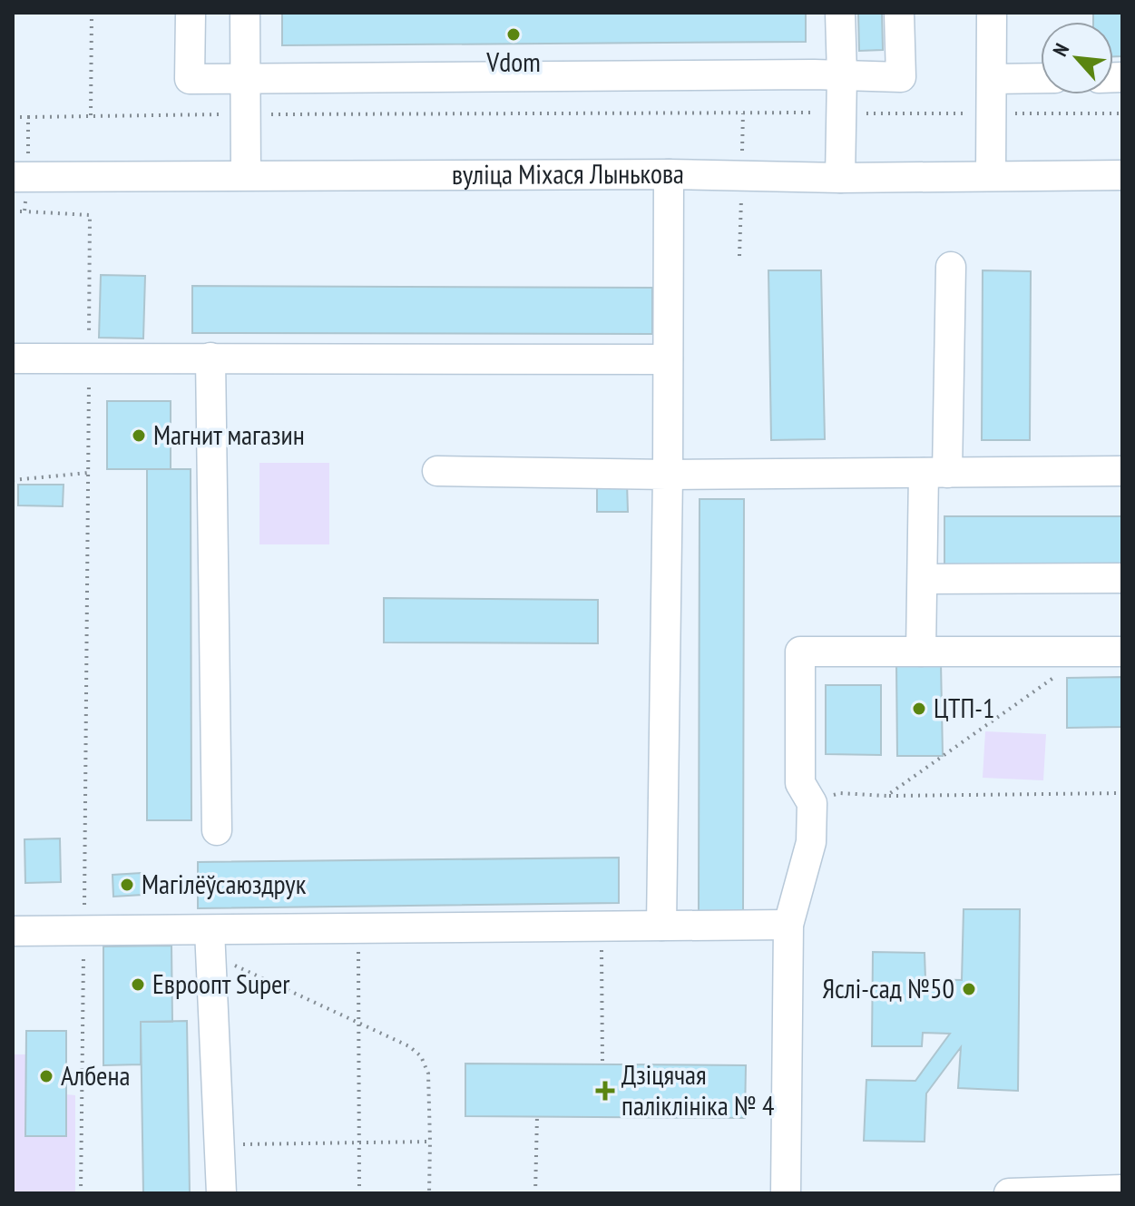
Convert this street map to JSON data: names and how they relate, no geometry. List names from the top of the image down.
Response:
{
  "streets": {
    "street": ["вуліца Міхася Лынькова"]
  },
  "places": {
    "other": [
      "Vdom",
      "Магнит магазин",
      "ЦТП-1",
      "Магілёўсаюздрук",
      "Евроопт Super",
      "Яслі-сад №50",
      "Албена"
    ],
    "health": ["Дзіцячая паліклініка № 4"]
  },
  "north": "top left"
}
